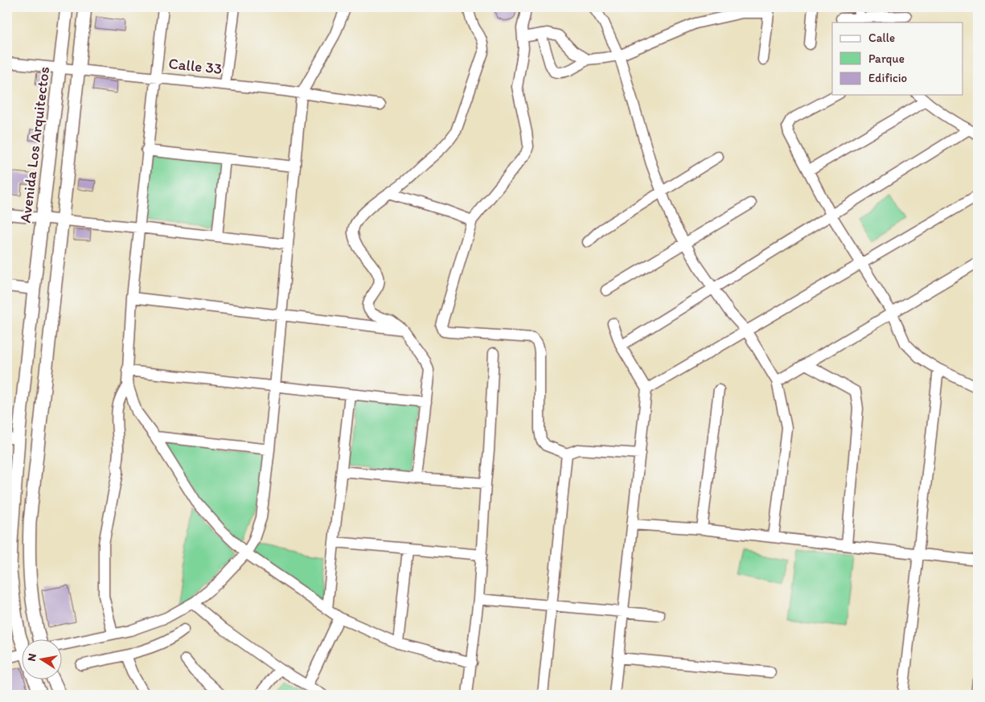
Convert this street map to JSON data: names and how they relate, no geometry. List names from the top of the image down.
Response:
{
  "streets": {
    "main road": ["Avenida Los Arquitectos"],
    "street": ["Calle 33"]
  },
  "crossings": [
    ["Calle 33", "Avenida Los Arquitectos"]
  ],
  "legend": ["Calle", "Parque", "Edificio"],
  "north": "left"
}
